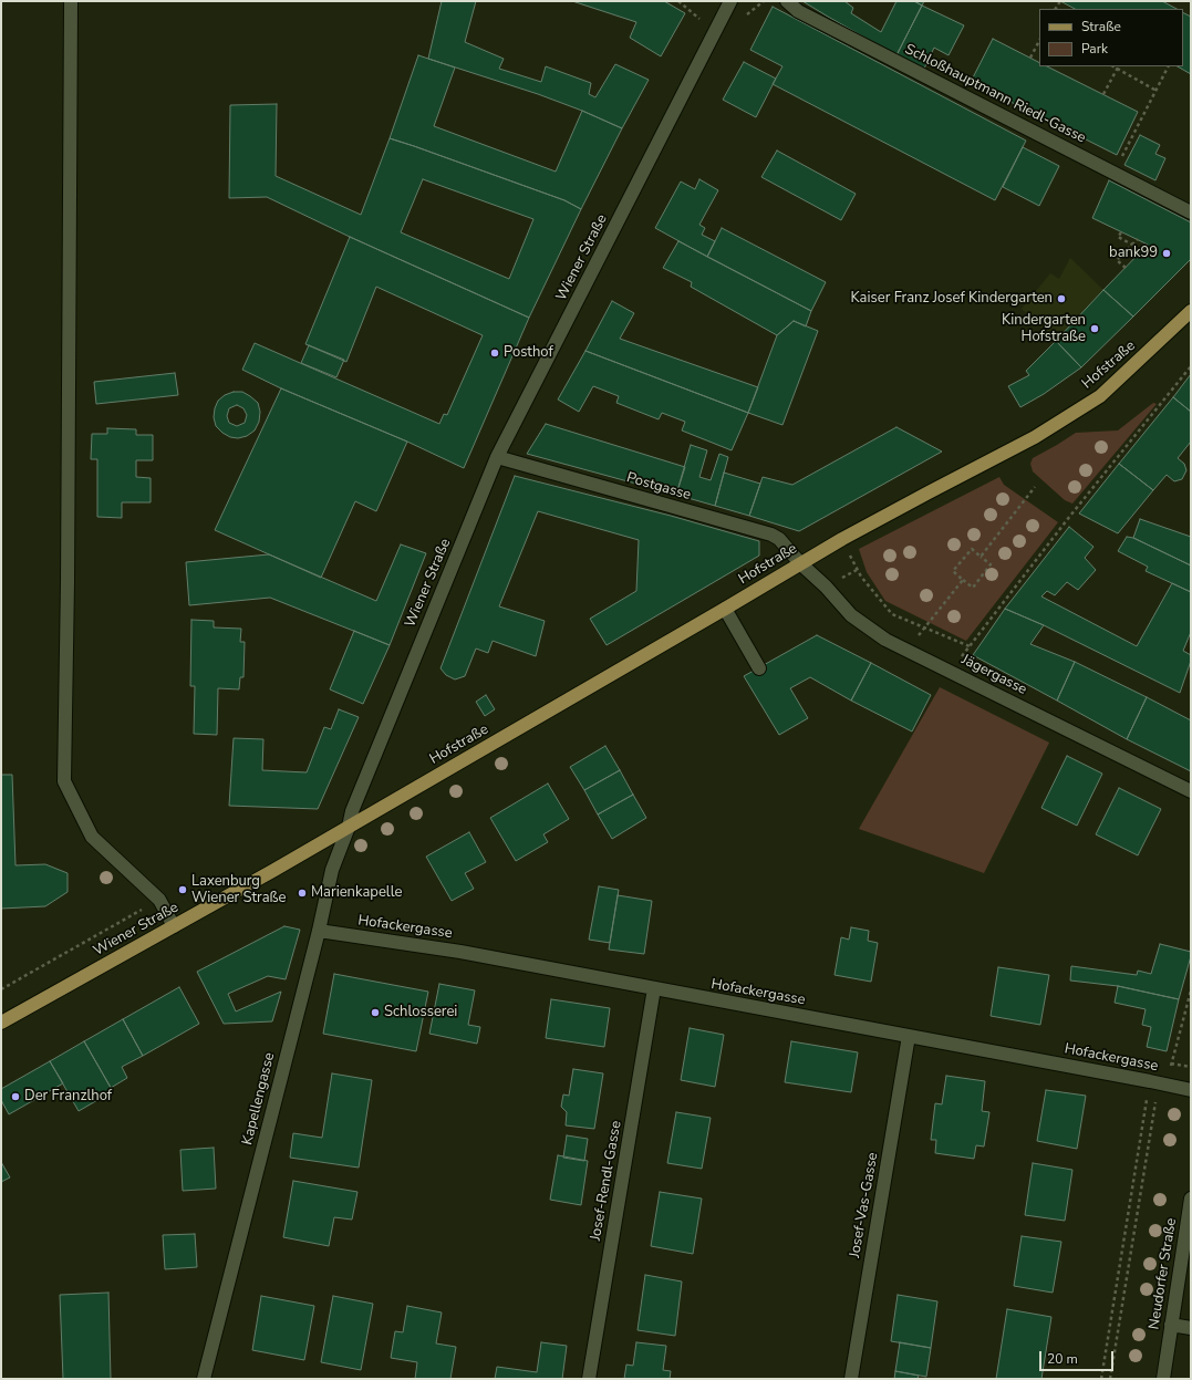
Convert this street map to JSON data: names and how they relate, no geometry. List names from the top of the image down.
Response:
{
  "streets": {
    "main road": ["Wiener Straße", "Hofstraße"],
    "street": [
      "Schloßhauptmann Riedl-Gasse",
      "Postgasse",
      "Jägergasse",
      "Hofackergasse",
      "Kapellengasse",
      "Josef-Rendl-Gasse",
      "Josef-Vas-Gasse",
      "Neudorfer Straße"
    ]
  },
  "crossings": [
    ["Wiener Straße", "Hofstraße"],
    ["Wiener Straße", "Postgasse"],
    ["Wiener Straße", "Kapellengasse"],
    ["Hofstraße", "Postgasse"],
    ["Hofstraße", "Jägergasse"],
    ["Hofstraße", "Kapellengasse"],
    ["Postgasse", "Jägergasse"],
    ["Hofackergasse", "Kapellengasse"],
    ["Hofackergasse", "Josef-Rendl-Gasse"],
    ["Hofackergasse", "Josef-Vas-Gasse"]
  ],
  "places": [
    "bank99",
    "Kaiser Franz Josef Kindergarten",
    "Kindergarten Hofstraße",
    "Posthof",
    "Laxenburg Wiener Straße",
    "Marienkapelle",
    "Schlosserei",
    "Der Franzlhof"
  ],
  "legend": ["Straße", "Park"],
  "scale_bar": "20 m"
}
